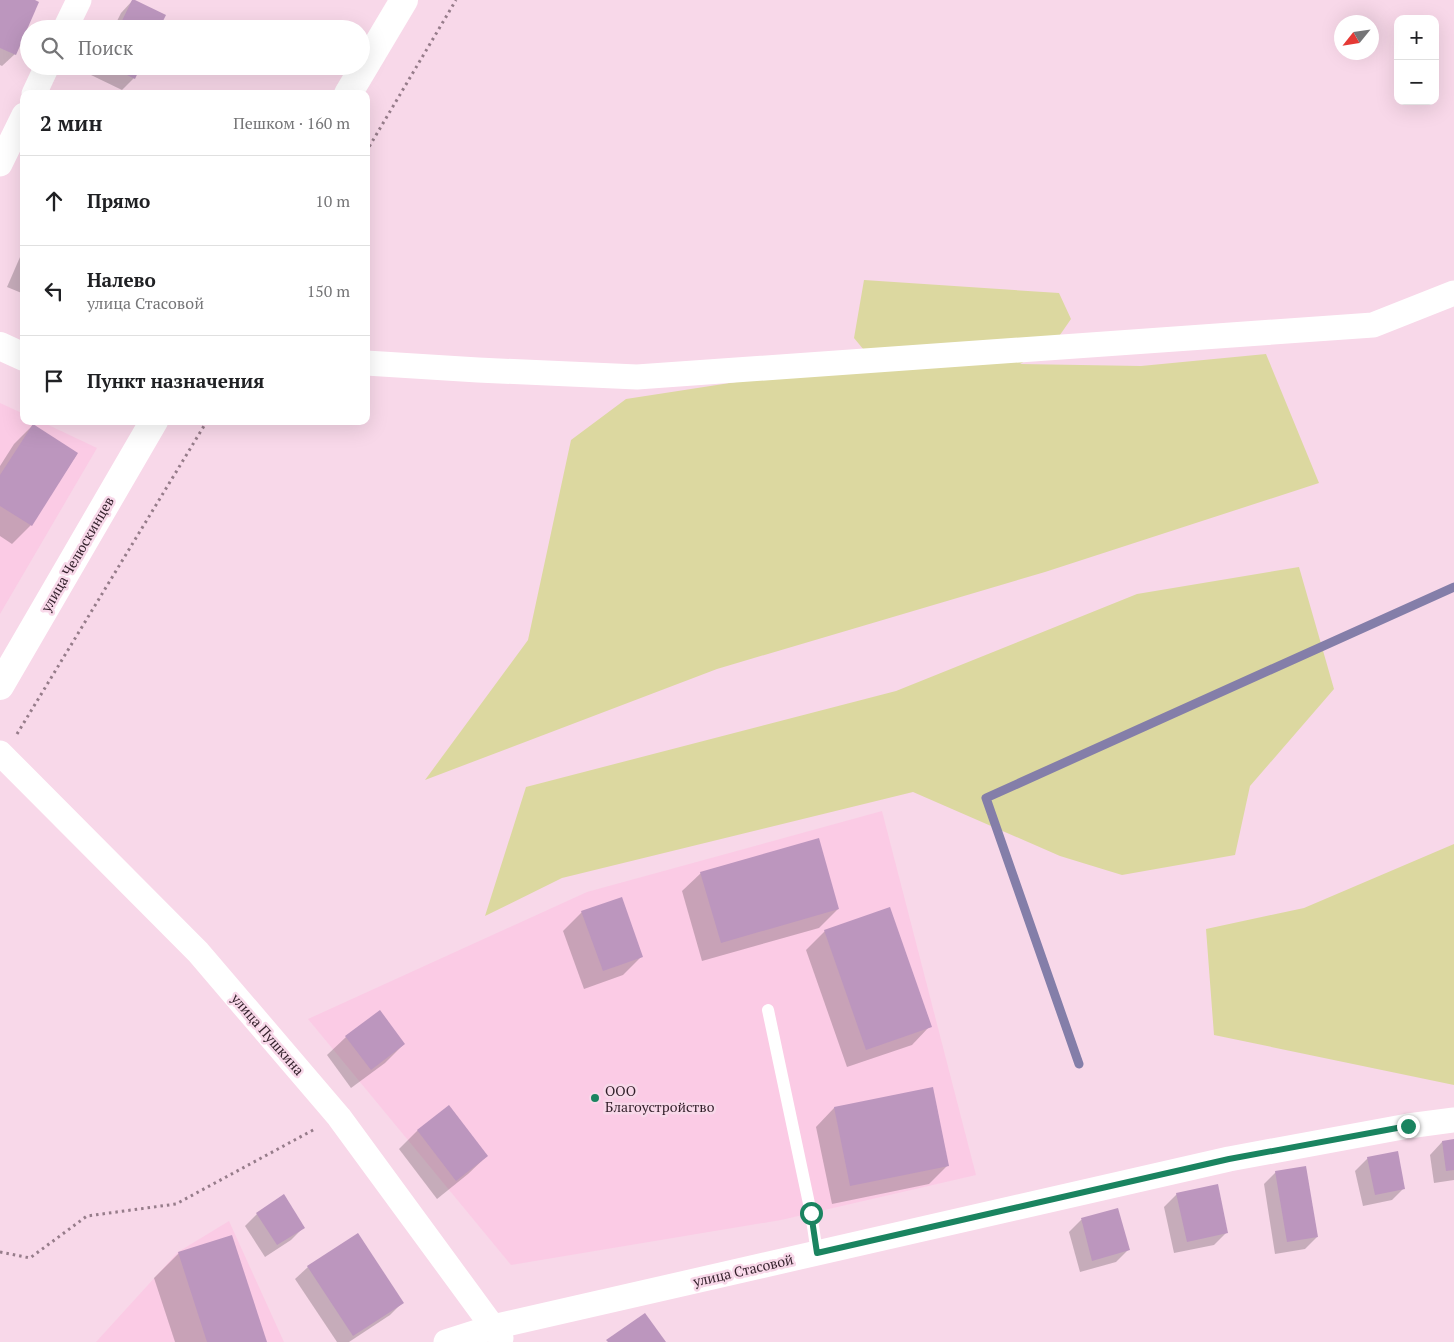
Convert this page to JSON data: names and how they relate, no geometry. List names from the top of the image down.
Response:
{
  "streets": {
    "main road": ["улица Челюскинцев"],
    "street": ["улица Пушкина", "улица Стасовой"]
  },
  "crossings": [
    ["улица Пушкина", "улица Стасовой"]
  ],
  "places": ["ООО Благоустройство"],
  "north": "bottom left",
  "page": {
    "map_buttons": ["+", "−"],
    "search": "Поиск",
    "heading": ["2 мин", "Пешком · 160 m"],
    "list": [
      ["Прямо", "10 m"],
      ["Налево", "улица Стасовой", "150 m"],
      "Пункт назначения"
    ]
  }
}
